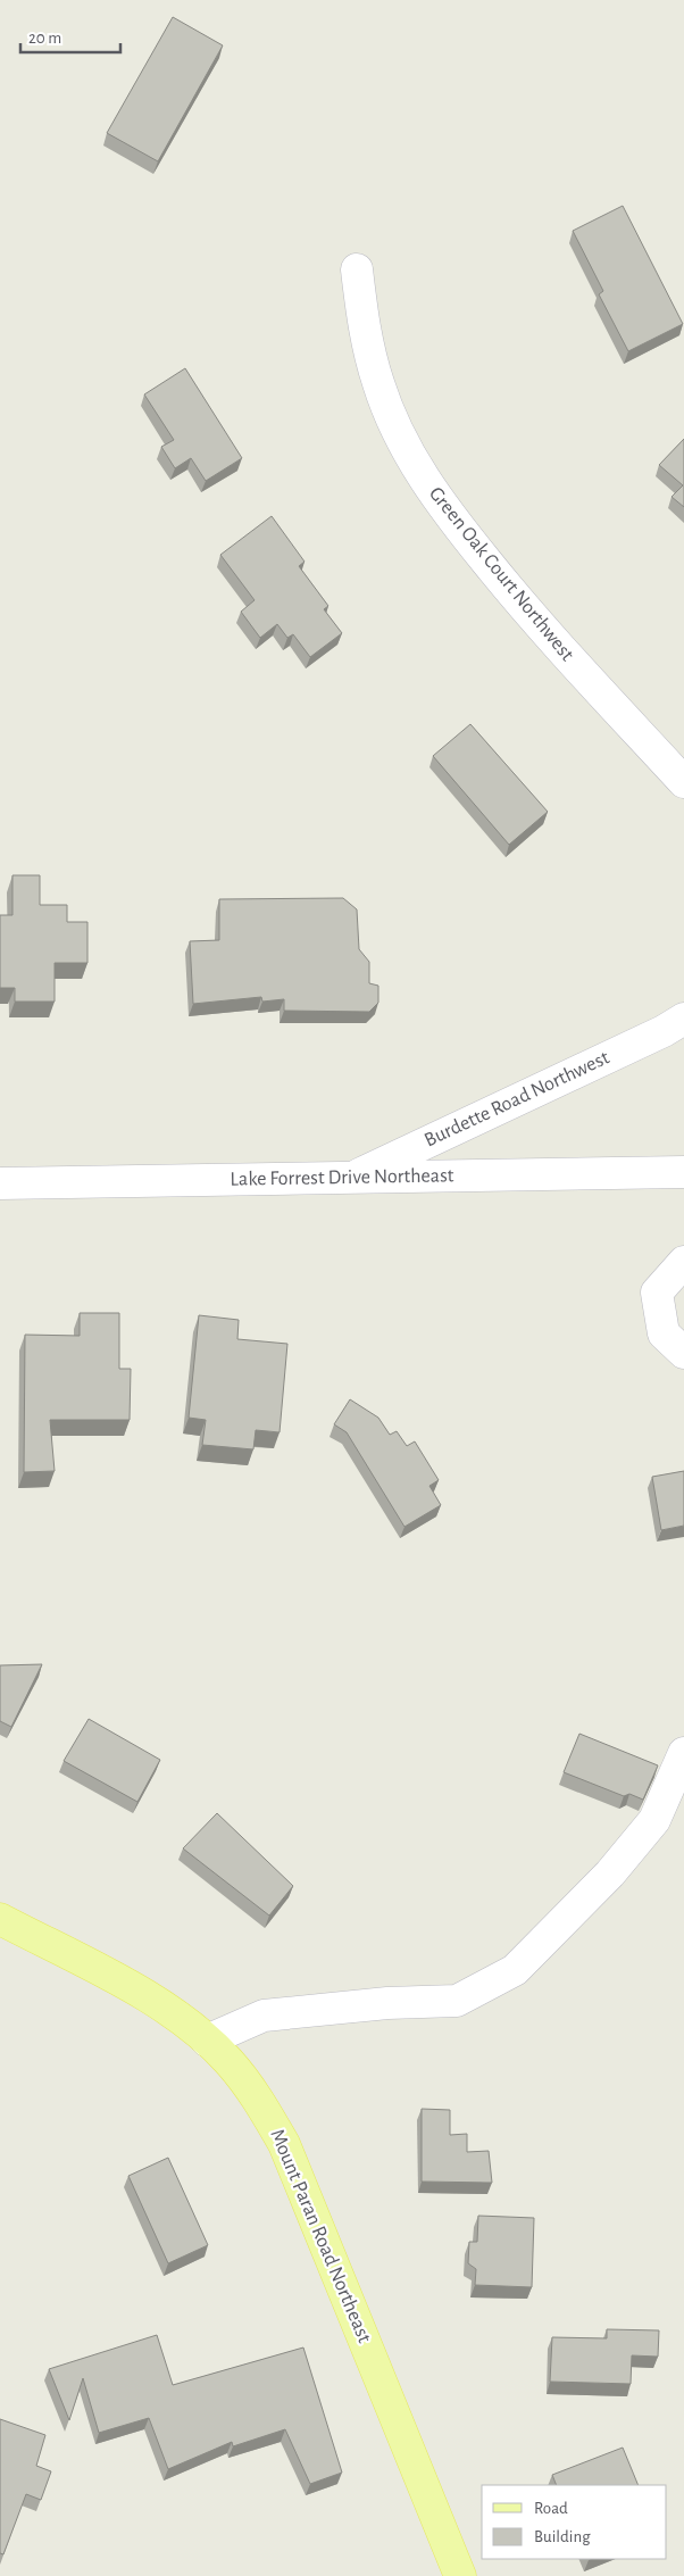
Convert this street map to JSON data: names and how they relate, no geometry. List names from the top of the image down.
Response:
{
  "streets": {
    "main road": ["Mount Paran Road Northeast"],
    "street": ["Green Oak Court Northwest", "Burdette Road Northwest", "Lake Forrest Drive Northeast"]
  },
  "crossings": [
    ["Burdette Road Northwest", "Lake Forrest Drive Northeast"]
  ],
  "legend": ["Road", "Building"],
  "scale_bar": "20 m"
}
